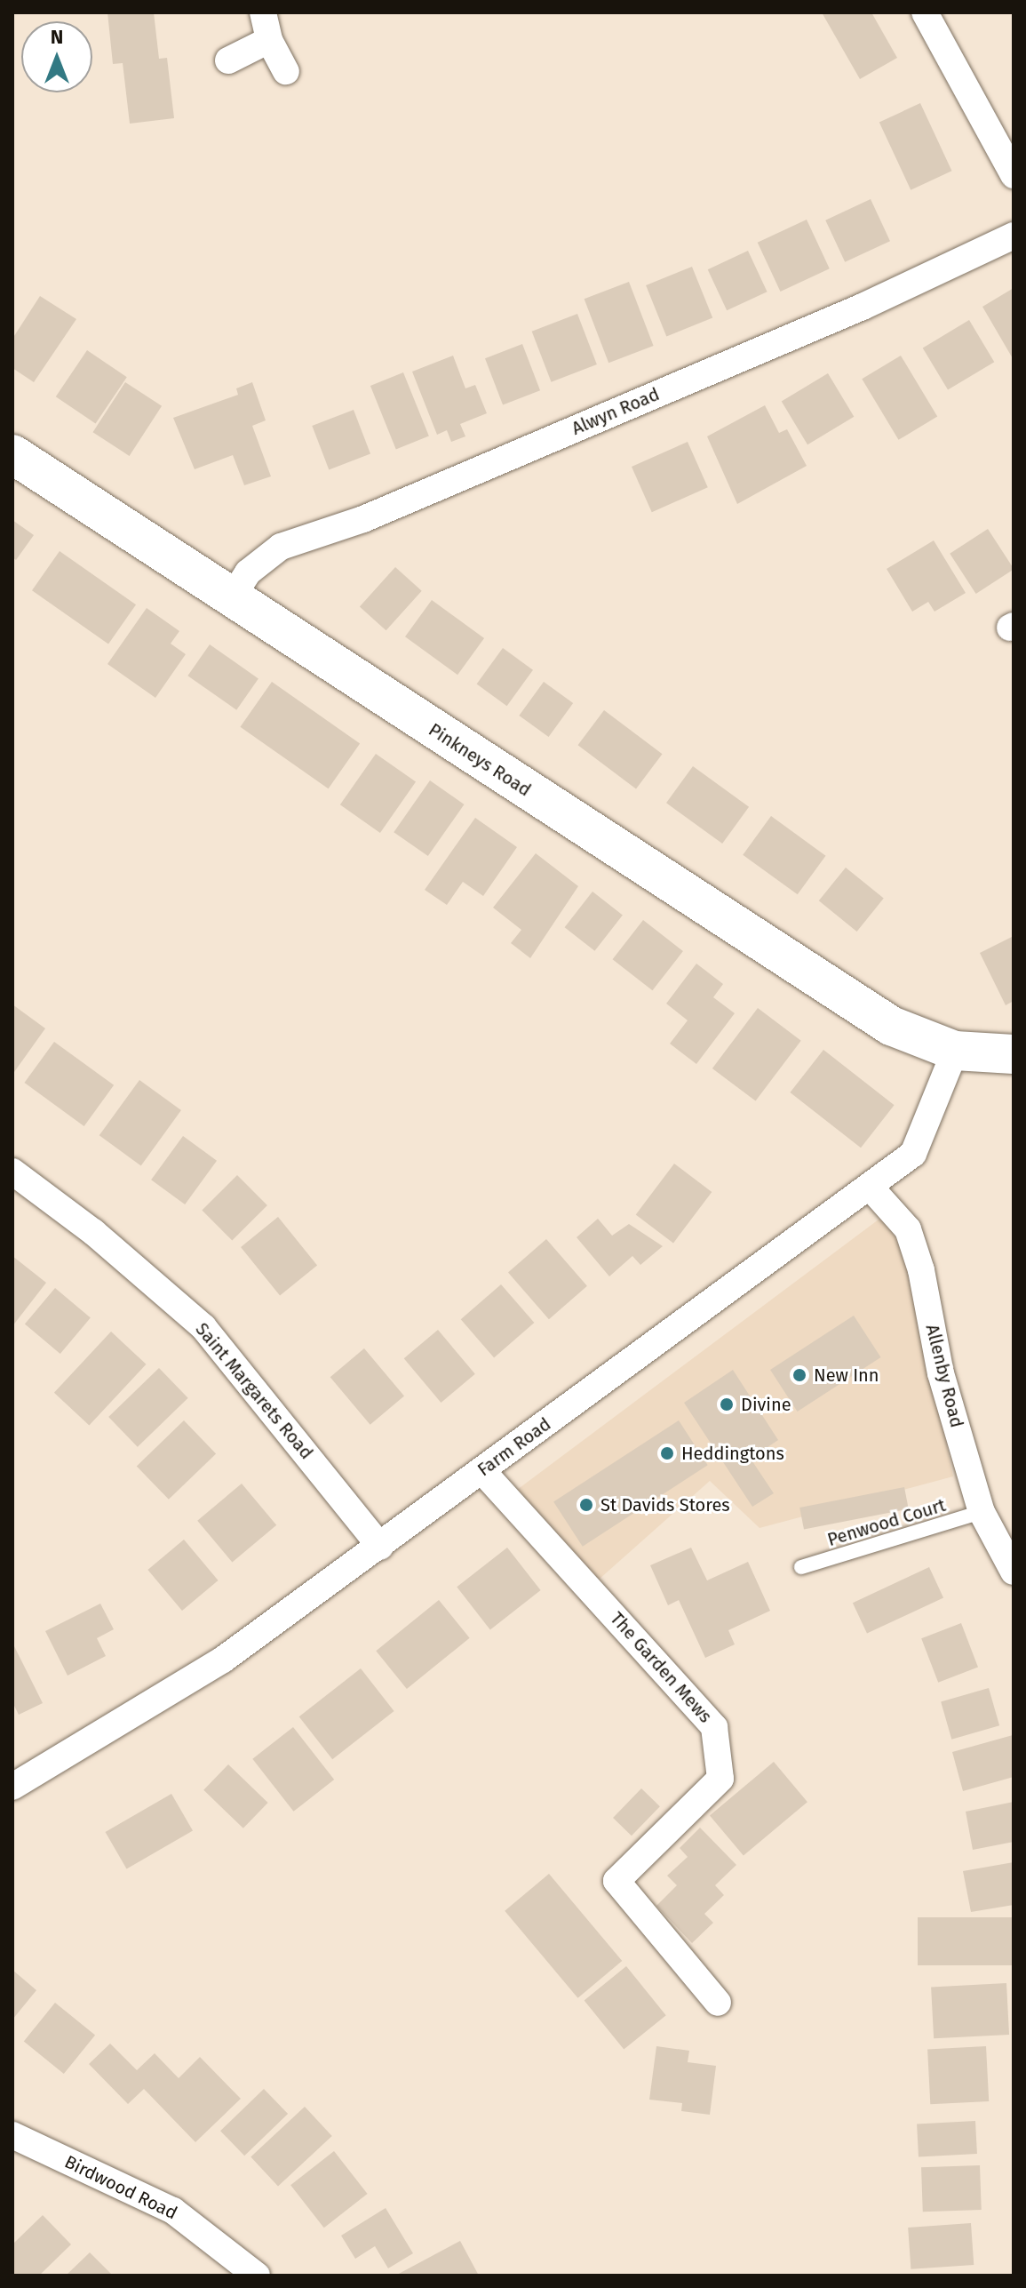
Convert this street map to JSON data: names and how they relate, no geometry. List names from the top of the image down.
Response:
{
  "streets": {
    "street": [
      "Alwyn Road",
      "Pinkneys Road",
      "Allenby Road",
      "Saint Margarets Road",
      "Farm Road",
      "The Garden Mews",
      "Birdwood Road"
    ],
    "lane": ["Penwood Court"]
  },
  "crossings": [
    ["Alwyn Road", "Pinkneys Road"],
    ["Pinkneys Road", "Farm Road"],
    ["Allenby Road", "Farm Road"],
    ["Allenby Road", "Penwood Court"],
    ["Saint Margarets Road", "Farm Road"],
    ["Farm Road", "The Garden Mews"]
  ],
  "places": [
    "New Inn",
    "Divine",
    "Heddingtons",
    "St Davids Stores"
  ],
  "north": "top"
}
